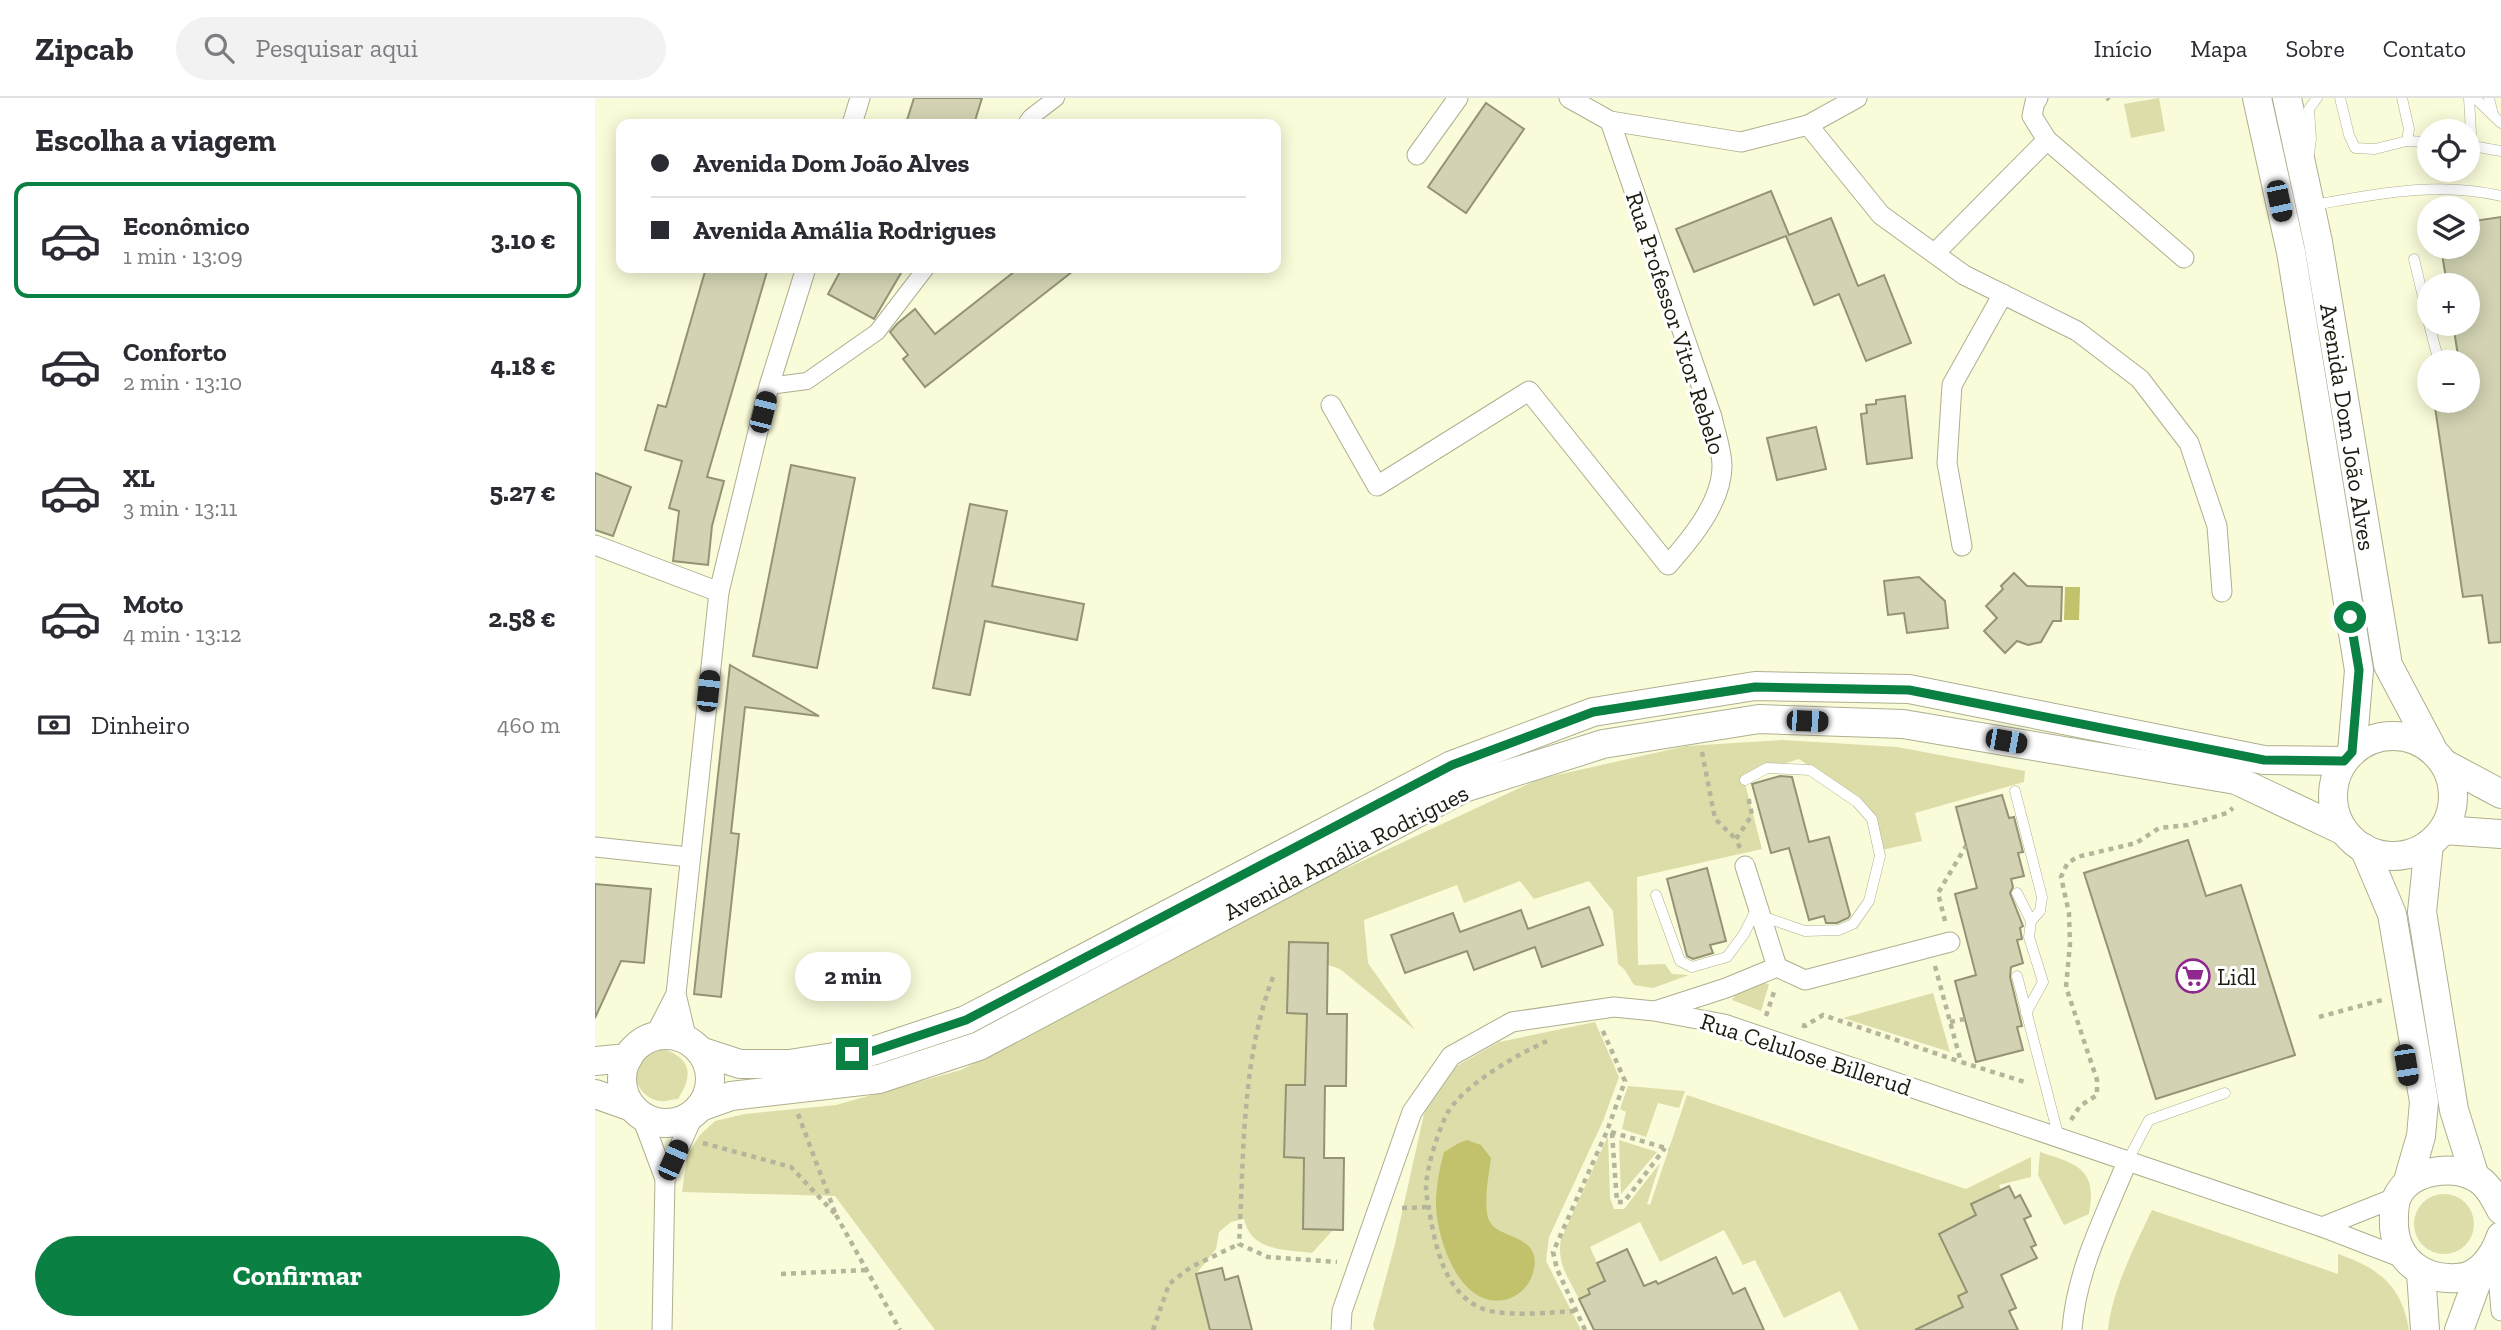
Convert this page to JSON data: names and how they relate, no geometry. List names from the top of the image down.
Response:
{
  "streets": {
    "main road": ["Avenida Dom João Alves", "Avenida Amália Rodrigues"],
    "street": ["Rua Professor Vitor Rebelo", "Rua Celulose Billerud"]
  },
  "crossings": [
    ["Avenida Dom João Alves", "Avenida Amália Rodrigues"]
  ],
  "places": {
    "supermarket": ["Lidl"]
  },
  "page": {
    "header": "Zipcab",
    "search": "Pesquisar aqui",
    "nav": [
      "Início",
      "Mapa",
      "Sobre",
      "Contato"
    ],
    "heading": "Escolha a viagem",
    "map_buttons": ["+", "−"],
    "banner": ["Avenida Dom João Alves", "Avenida Amália Rodrigues"],
    "list": [
      {
        "name": "Econômico",
        "note": "1 min · 13:09",
        "value": "3.10 €"
      },
      {
        "name": "Conforto",
        "note": "2 min · 13:10",
        "value": "4.18 €"
      },
      {
        "name": "XL",
        "note": "3 min · 13:11",
        "value": "5.27 €"
      },
      {
        "name": "Moto",
        "note": "4 min · 13:12",
        "value": "2.58 €"
      }
    ],
    "pay": ["Dinheiro", "460 m"],
    "bubble": "2 min",
    "buttons": "Confirmar"
  }
}
